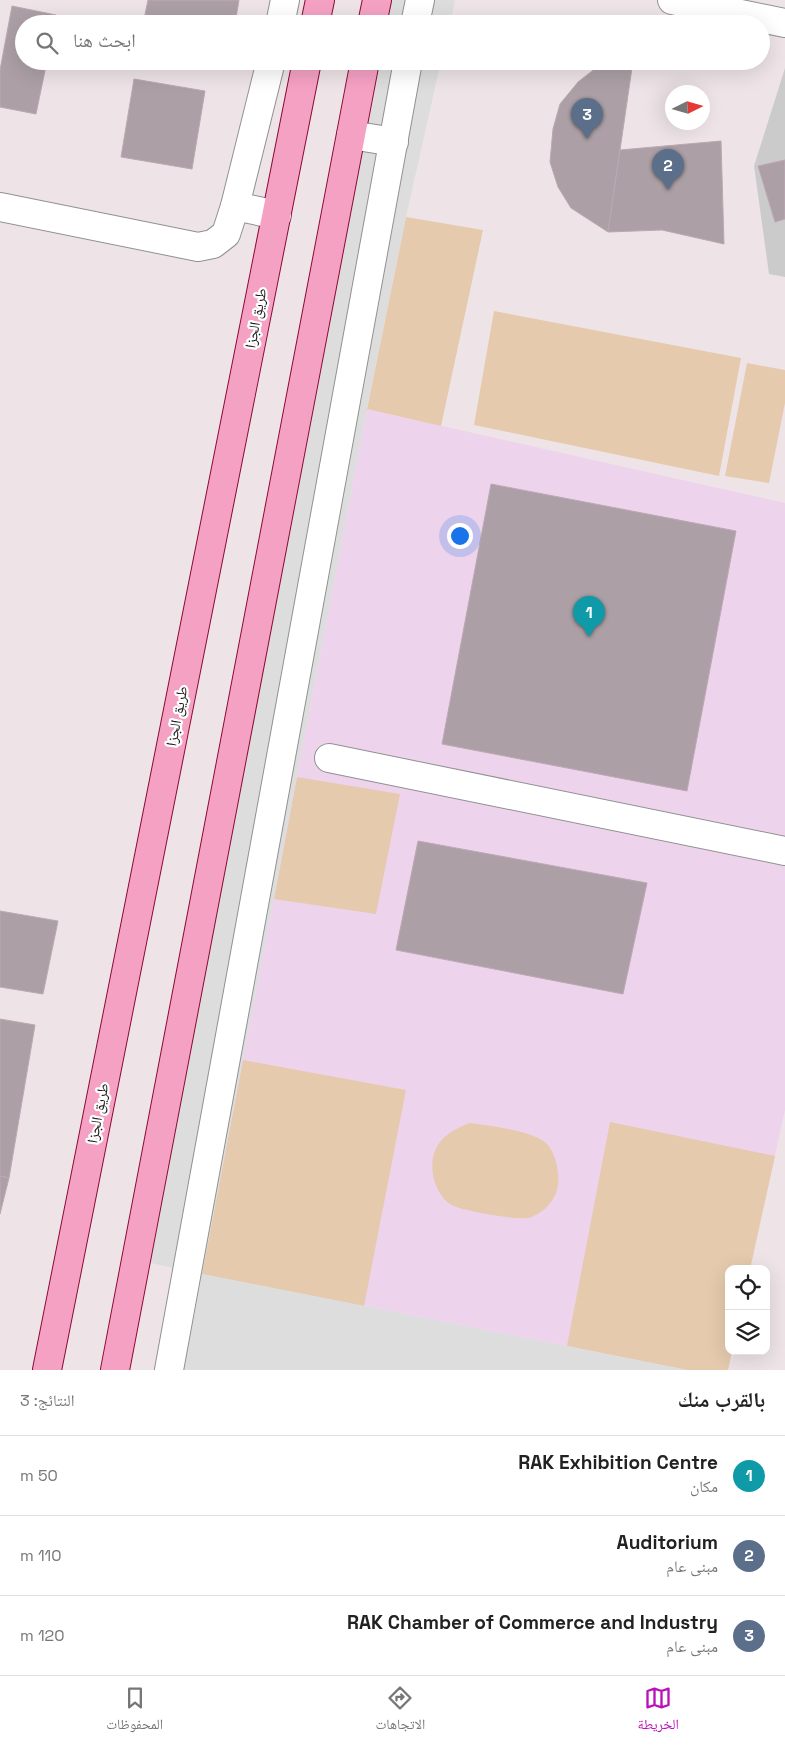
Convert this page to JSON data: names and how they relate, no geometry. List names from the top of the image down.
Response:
{
  "streets": {
    "main road": ["طريق الجزا"]
  },
  "north": "right",
  "page": {
    "search": "ابحث هنا",
    "pins": ["3", "2", "1"],
    "heading": ["بالقرب منك", "النتائج: 3"],
    "list": [
      {
        "mark": "1",
        "name": "RAK Exhibition Centre",
        "note": "مكان",
        "value": "50 m"
      },
      {
        "mark": "2",
        "name": "Auditorium",
        "note": "مبنى عام",
        "value": "110 m"
      },
      {
        "mark": "3",
        "name": "RAK Chamber of Commerce and Industry",
        "note": "مبنى عام",
        "value": "120 m"
      }
    ],
    "nav": ["الخريطة", "الاتجاهات", "المحفوظات"]
  }
}
